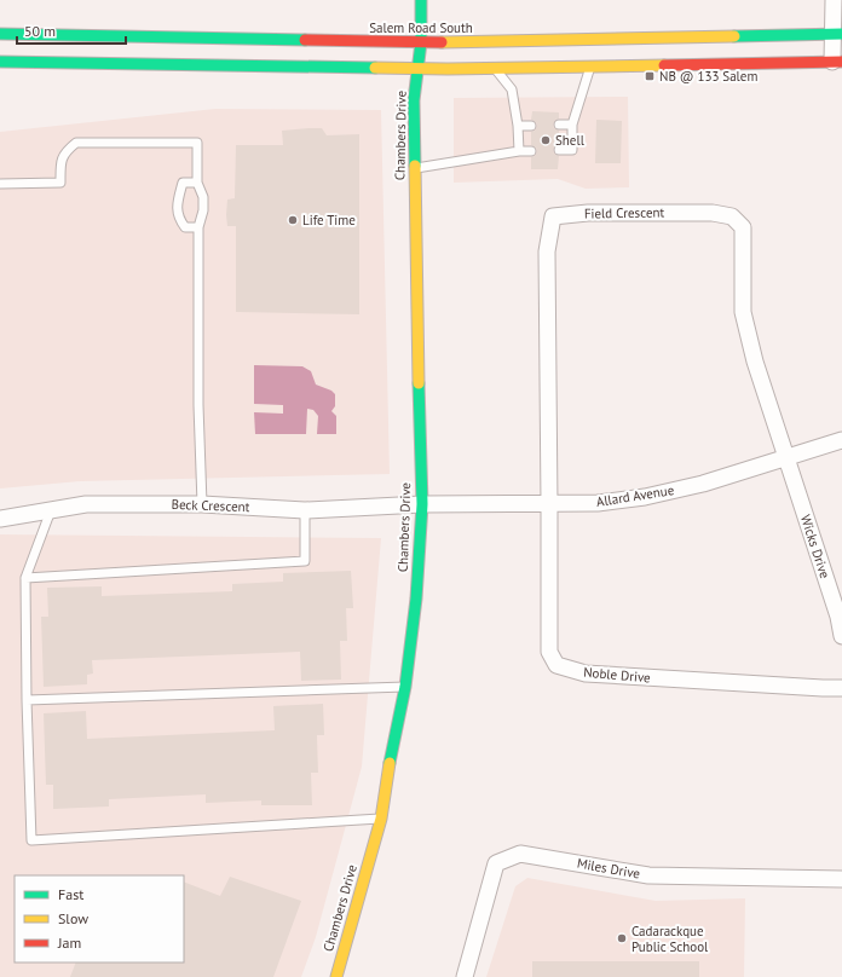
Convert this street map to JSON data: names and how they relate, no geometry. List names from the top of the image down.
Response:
{
  "streets": {
    "main road": ["Salem Road South", "Chambers Drive"],
    "street": [
      "Field Crescent",
      "Allard Avenue",
      "Beck Crescent",
      "Wicks Drive",
      "Noble Drive",
      "Miles Drive"
    ]
  },
  "crossings": [
    ["Salem Road South", "Chambers Drive"],
    ["Chambers Drive", "Allard Avenue"],
    ["Chambers Drive", "Beck Crescent"],
    ["Field Crescent", "Allard Avenue"],
    ["Field Crescent", "Wicks Drive"],
    ["Field Crescent", "Noble Drive"],
    ["Allard Avenue", "Beck Crescent"],
    ["Allard Avenue", "Wicks Drive"],
    ["Allard Avenue", "Noble Drive"]
  ],
  "places": {
    "transit": ["NB @ 133 Salem"],
    "other": ["Shell", "Life Time", "Cadarackque Public School"]
  },
  "legend": ["Fast", "Slow", "Jam"],
  "scale_bar": "50 m"
}
